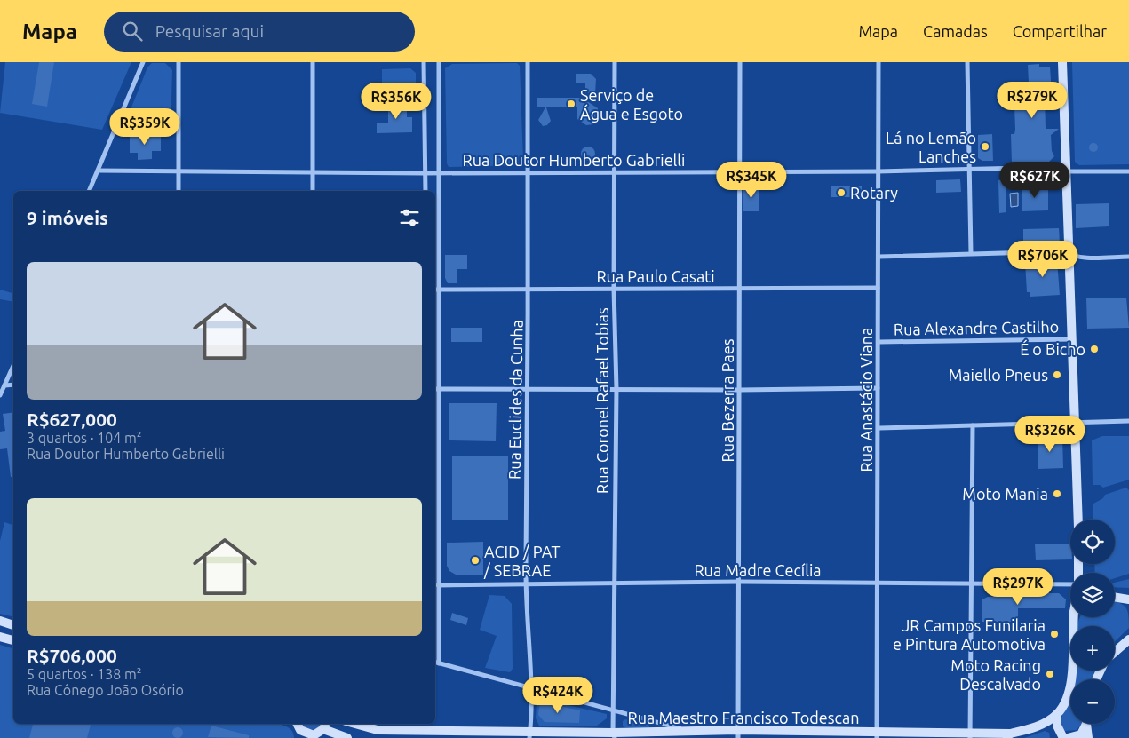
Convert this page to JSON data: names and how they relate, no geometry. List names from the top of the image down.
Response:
{
  "streets": {
    "main road": ["Rua Maestro Francisco Todescan"],
    "street": [
      "Rua Doutor Humberto Gabrielli",
      "Rua Paulo Casati",
      "Rua Alexandre Castilho",
      "Rua Euclides da Cunha",
      "Rua Anastácio Viana",
      "Rua Coronel Rafael Tobias",
      "Rua Bezerra Paes",
      "Rua Madre Cecília"
    ]
  },
  "crossings": [
    ["Rua Doutor Humberto Gabrielli", "Rua Euclides da Cunha"],
    ["Rua Doutor Humberto Gabrielli", "Rua Anastácio Viana"],
    ["Rua Doutor Humberto Gabrielli", "Rua Coronel Rafael Tobias"],
    ["Rua Doutor Humberto Gabrielli", "Rua Bezerra Paes"],
    ["Rua Paulo Casati", "Rua Euclides da Cunha"],
    ["Rua Paulo Casati", "Rua Anastácio Viana"],
    ["Rua Paulo Casati", "Rua Coronel Rafael Tobias"],
    ["Rua Paulo Casati", "Rua Bezerra Paes"],
    ["Rua Alexandre Castilho", "Rua Anastácio Viana"],
    ["Rua Euclides da Cunha", "Rua Madre Cecília"],
    ["Rua Euclides da Cunha", "Rua Maestro Francisco Todescan"],
    ["Rua Anastácio Viana", "Rua Madre Cecília"],
    ["Rua Anastácio Viana", "Rua Maestro Francisco Todescan"],
    ["Rua Coronel Rafael Tobias", "Rua Madre Cecília"],
    ["Rua Coronel Rafael Tobias", "Rua Maestro Francisco Todescan"],
    ["Rua Bezerra Paes", "Rua Madre Cecília"],
    ["Rua Bezerra Paes", "Rua Maestro Francisco Todescan"]
  ],
  "places": [
    "Serviço de Água e Esgoto",
    "Lá no Lemão Lanches",
    "Rotary",
    "É o Bicho",
    "Maiello Pneus",
    "Moto Mania",
    "ACID / PAT / SEBRAE",
    "JR Campos Funilaria e Pintura Automotiva",
    "Moto Racing Descalvado"
  ],
  "page": {
    "header": "Mapa",
    "search": "Pesquisar aqui",
    "nav": ["Mapa", "Camadas", "Compartilhar"],
    "price": [
      "R$279K",
      "R$356K",
      "R$359K",
      "R$345K",
      "R$627K",
      "R$706K",
      "R$326K",
      "R$297K",
      "R$424K"
    ],
    "heading": "9 imóveis",
    "list": [
      {
        "name": "R$627,000",
        "note": "3 quartos · 104 m² · Rua Doutor Humberto Gabrielli"
      },
      {
        "name": "R$706,000",
        "note": "5 quartos · 138 m² · Rua Cônego João Osório"
      }
    ],
    "map_buttons": ["+", "−"]
  }
}
